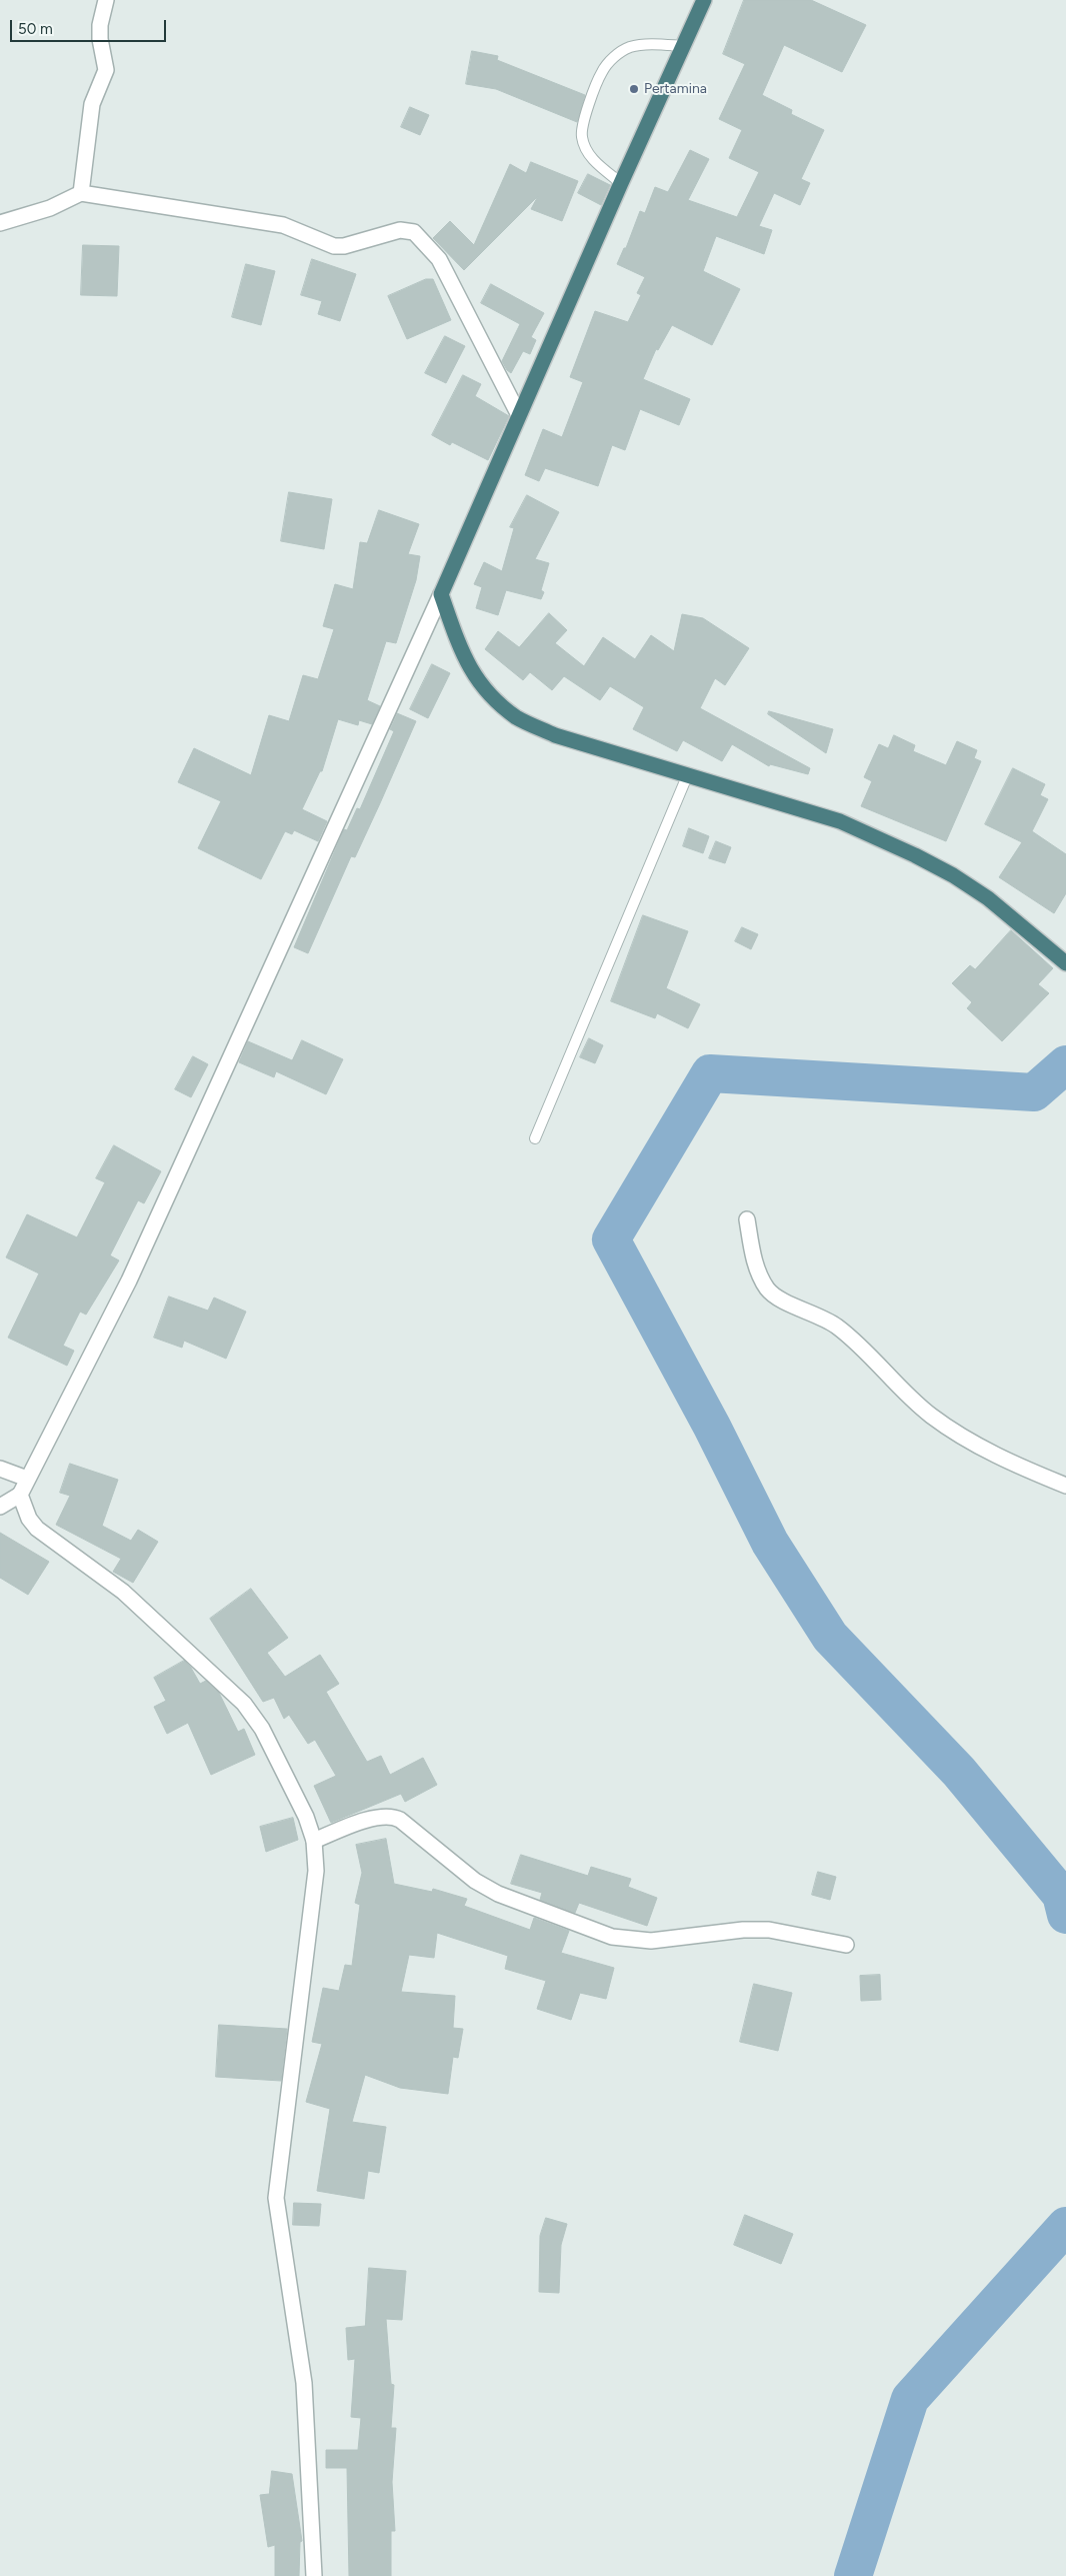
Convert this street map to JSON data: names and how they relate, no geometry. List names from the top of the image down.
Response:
{
  "places": ["Pertamina"],
  "scale_bar": "50 m"
}
